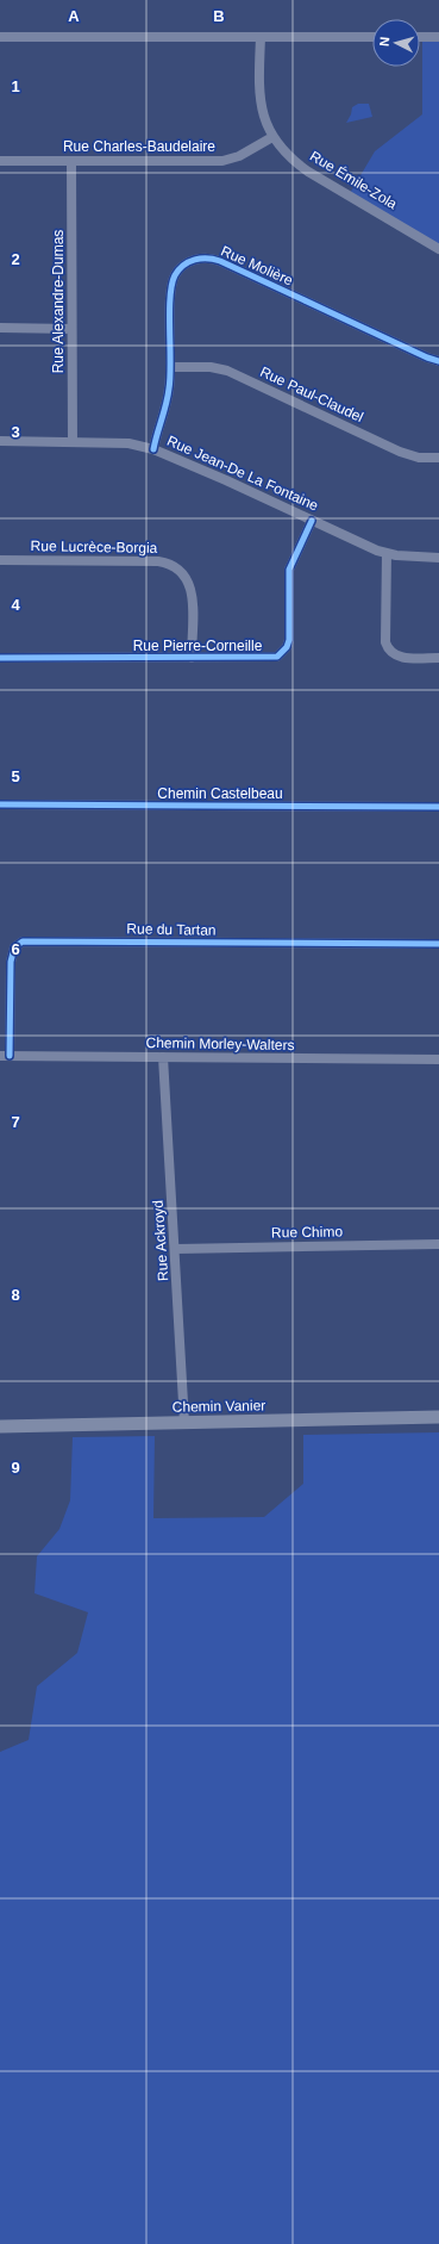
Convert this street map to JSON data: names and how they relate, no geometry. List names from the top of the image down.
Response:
{
  "streets": {
    "main road": ["Chemin Vanier"],
    "street": [
      "Rue Charles-Baudelaire",
      "Rue Émile-Zola",
      "Rue Molière",
      "Rue Alexandre-Dumas",
      "Rue Paul-Claudel",
      "Rue Jean-De La Fontaine",
      "Rue Lucrèce-Borgia",
      "Rue Pierre-Corneille",
      "Chemin Castelbeau",
      "Rue du Tartan",
      "Chemin Morley-Walters",
      "Rue Chimo",
      "Rue Ackroyd"
    ]
  },
  "crossings": [
    ["Rue Charles-Baudelaire", "Rue Émile-Zola"],
    ["Rue Charles-Baudelaire", "Rue Alexandre-Dumas"],
    ["Rue Molière", "Rue Paul-Claudel"],
    ["Rue Molière", "Rue Jean-De La Fontaine"],
    ["Rue Alexandre-Dumas", "Rue Jean-De La Fontaine"],
    ["Rue Jean-De La Fontaine", "Rue Pierre-Corneille"],
    ["Rue Lucrèce-Borgia", "Rue Pierre-Corneille"],
    ["Rue du Tartan", "Chemin Morley-Walters"],
    ["Chemin Morley-Walters", "Rue Ackroyd"],
    ["Rue Chimo", "Rue Ackroyd"],
    ["Rue Ackroyd", "Chemin Vanier"]
  ],
  "north": "left",
  "grid": {
    "columns": ["A", "B"],
    "rows": [
      "1",
      "2",
      "3",
      "4",
      "5",
      "6",
      "7",
      "8",
      "9"
    ]
  }
}
